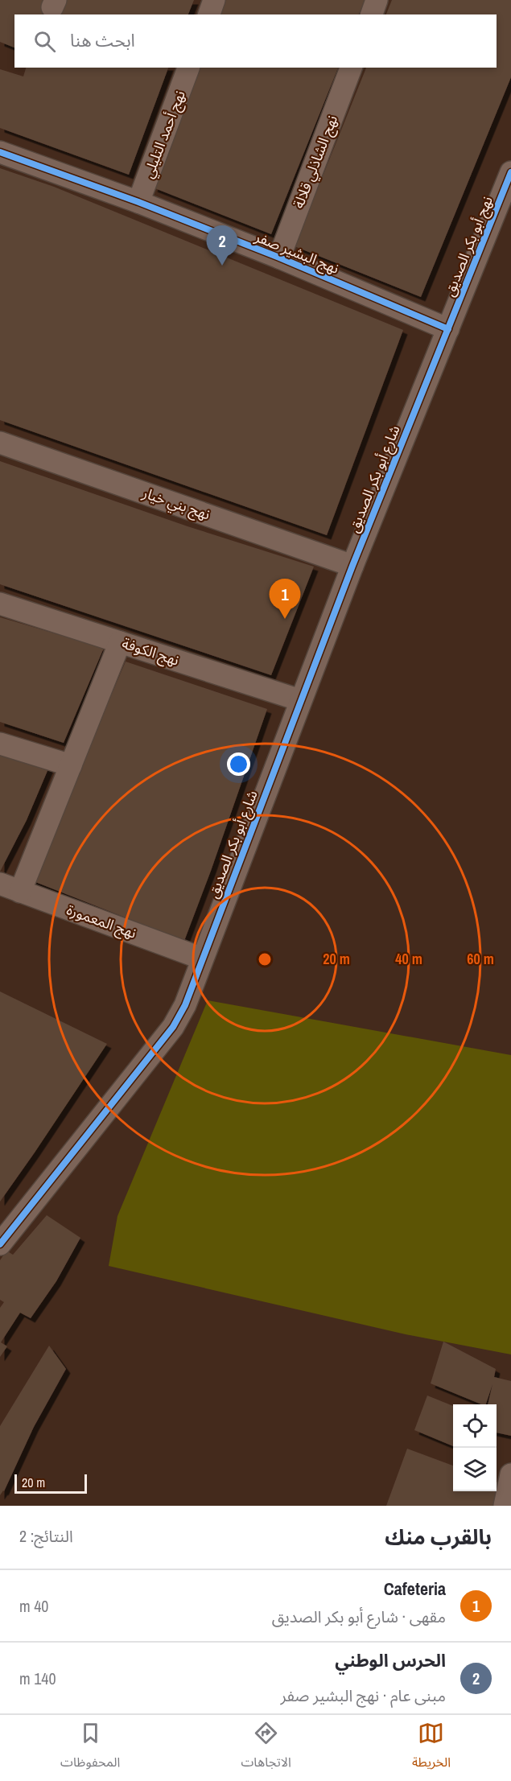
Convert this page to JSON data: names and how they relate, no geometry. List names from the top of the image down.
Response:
{
  "streets": {
    "street": [
      "نهج أحمد التليلي",
      "نهج الشاذلي قلالة",
      "نهج أبو بكر الصديق",
      "نهج البشير صفر",
      "شارع أبو بكر الصديق",
      "نهج بني خيار",
      "نهج الكوفة",
      "نهج المعمورة"
    ]
  },
  "crossings": [
    ["نهج أحمد التليلي", "نهج البشير صفر"],
    ["نهج الشاذلي قلالة", "نهج البشير صفر"],
    ["نهج أبو بكر الصديق", "نهج البشير صفر"],
    ["نهج أبو بكر الصديق", "شارع أبو بكر الصديق"],
    ["نهج البشير صفر", "شارع أبو بكر الصديق"],
    ["شارع أبو بكر الصديق", "نهج بني خيار"],
    ["شارع أبو بكر الصديق", "نهج الكوفة"],
    ["شارع أبو بكر الصديق", "نهج المعمورة"]
  ],
  "scale_bar": "20 m",
  "page": {
    "search": "ابحث هنا",
    "pins": ["2", "1"],
    "scale": "20 m",
    "heading": ["بالقرب منك", "النتائج: 2"],
    "list": [
      {
        "mark": "1",
        "name": "Cafeteria",
        "note": "مقهى · شارع أبو بكر الصديق",
        "value": "40 m"
      },
      {
        "mark": "2",
        "name": "الحرس الوطني",
        "note": "مبنى عام · نهج البشير صفر",
        "value": "140 m"
      }
    ],
    "nav": ["الخريطة", "الاتجاهات", "المحفوظات"]
  },
  "rings": ["20 m", "40 m", "60 m"]
}
